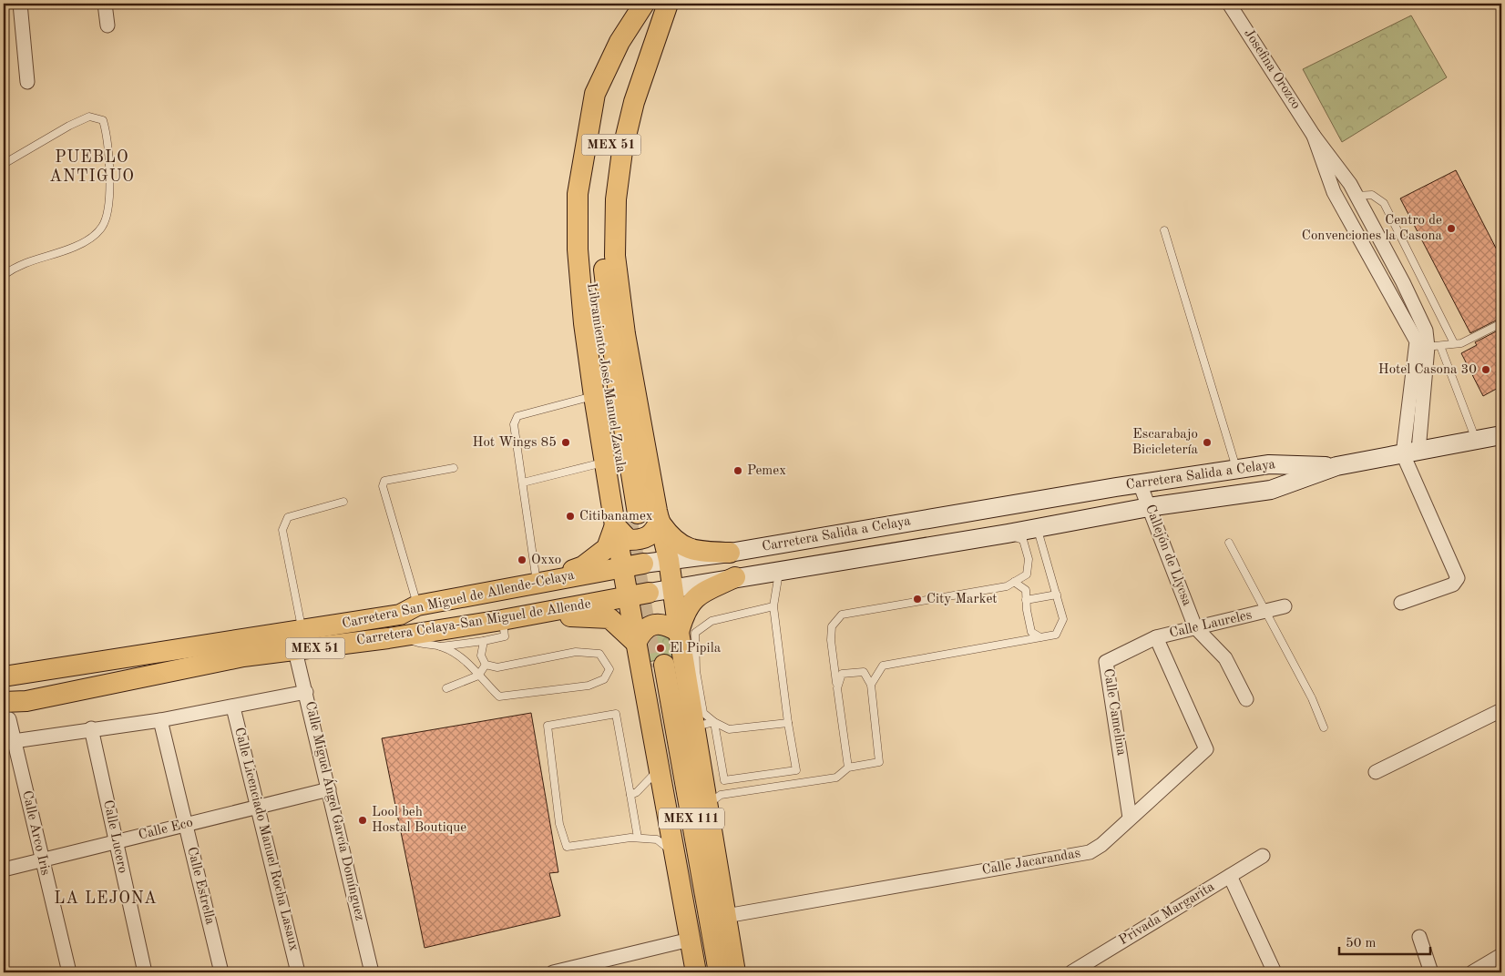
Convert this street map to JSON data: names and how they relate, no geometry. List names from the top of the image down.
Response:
{
  "streets": {
    "main road": [
      "MEX 51",
      "Libramiento José Manuel Zavala",
      "Carretera Salida a Celaya",
      "Carretera San Miguel de Allende-Celaya",
      "Carretera Celaya-San Miguel de Allende",
      "MEX 111"
    ],
    "street": [
      "Josefina Orozco",
      "Callejón de Llycsa",
      "Calle Laureles",
      "Calle Camelina",
      "Calle Miguel Ángel García Domínguez",
      "Calle Eco",
      "Calle Arco Iris",
      "Calle Lucero",
      "Calle Licenciado Manuel Rocha Lasaux",
      "Calle Jacarandas",
      "Calle Estrella",
      "Privada Margarita"
    ]
  },
  "crossings": [
    ["Josefina Orozco", "MEX 51"],
    ["MEX 51", "Carretera Salida a Celaya"],
    ["Carretera Salida a Celaya", "Callejón de Llycsa"],
    ["Carretera Salida a Celaya", "Carretera San Miguel de Allende-Celaya"],
    ["Carretera Salida a Celaya", "Carretera Celaya-San Miguel de Allende"],
    ["Callejón de Llycsa", "Calle Laureles"],
    ["Carretera San Miguel de Allende-Celaya", "Carretera Celaya-San Miguel de Allende"],
    ["Carretera Celaya-San Miguel de Allende", "Calle Miguel Ángel García Domínguez"],
    ["Carretera Celaya-San Miguel de Allende", "Calle Arco Iris"],
    ["Calle Laureles", "Calle Camelina"],
    ["Calle Laureles", "Calle Jacarandas"],
    ["Calle Camelina", "Calle Jacarandas"],
    ["Calle Miguel Ángel García Domínguez", "Calle Eco"],
    ["Calle Eco", "Calle Arco Iris"],
    ["Calle Eco", "Calle Lucero"],
    ["Calle Eco", "Calle Licenciado Manuel Rocha Lasaux"],
    ["Calle Eco", "Calle Estrella"]
  ],
  "districts": ["PUEBLO ANTIGUO", "LA LEJONA"],
  "places": [
    "Centro de Convenciones la Casona",
    "Hotel Casona 30",
    "Hot Wings 85",
    "Escarabajo Bicicletería",
    "Pemex",
    "Citibanamex",
    "Oxxo",
    "City Market",
    "El Pipila",
    "Lool beh Hostal Boutique"
  ],
  "scale_bar": "50 m"
}
